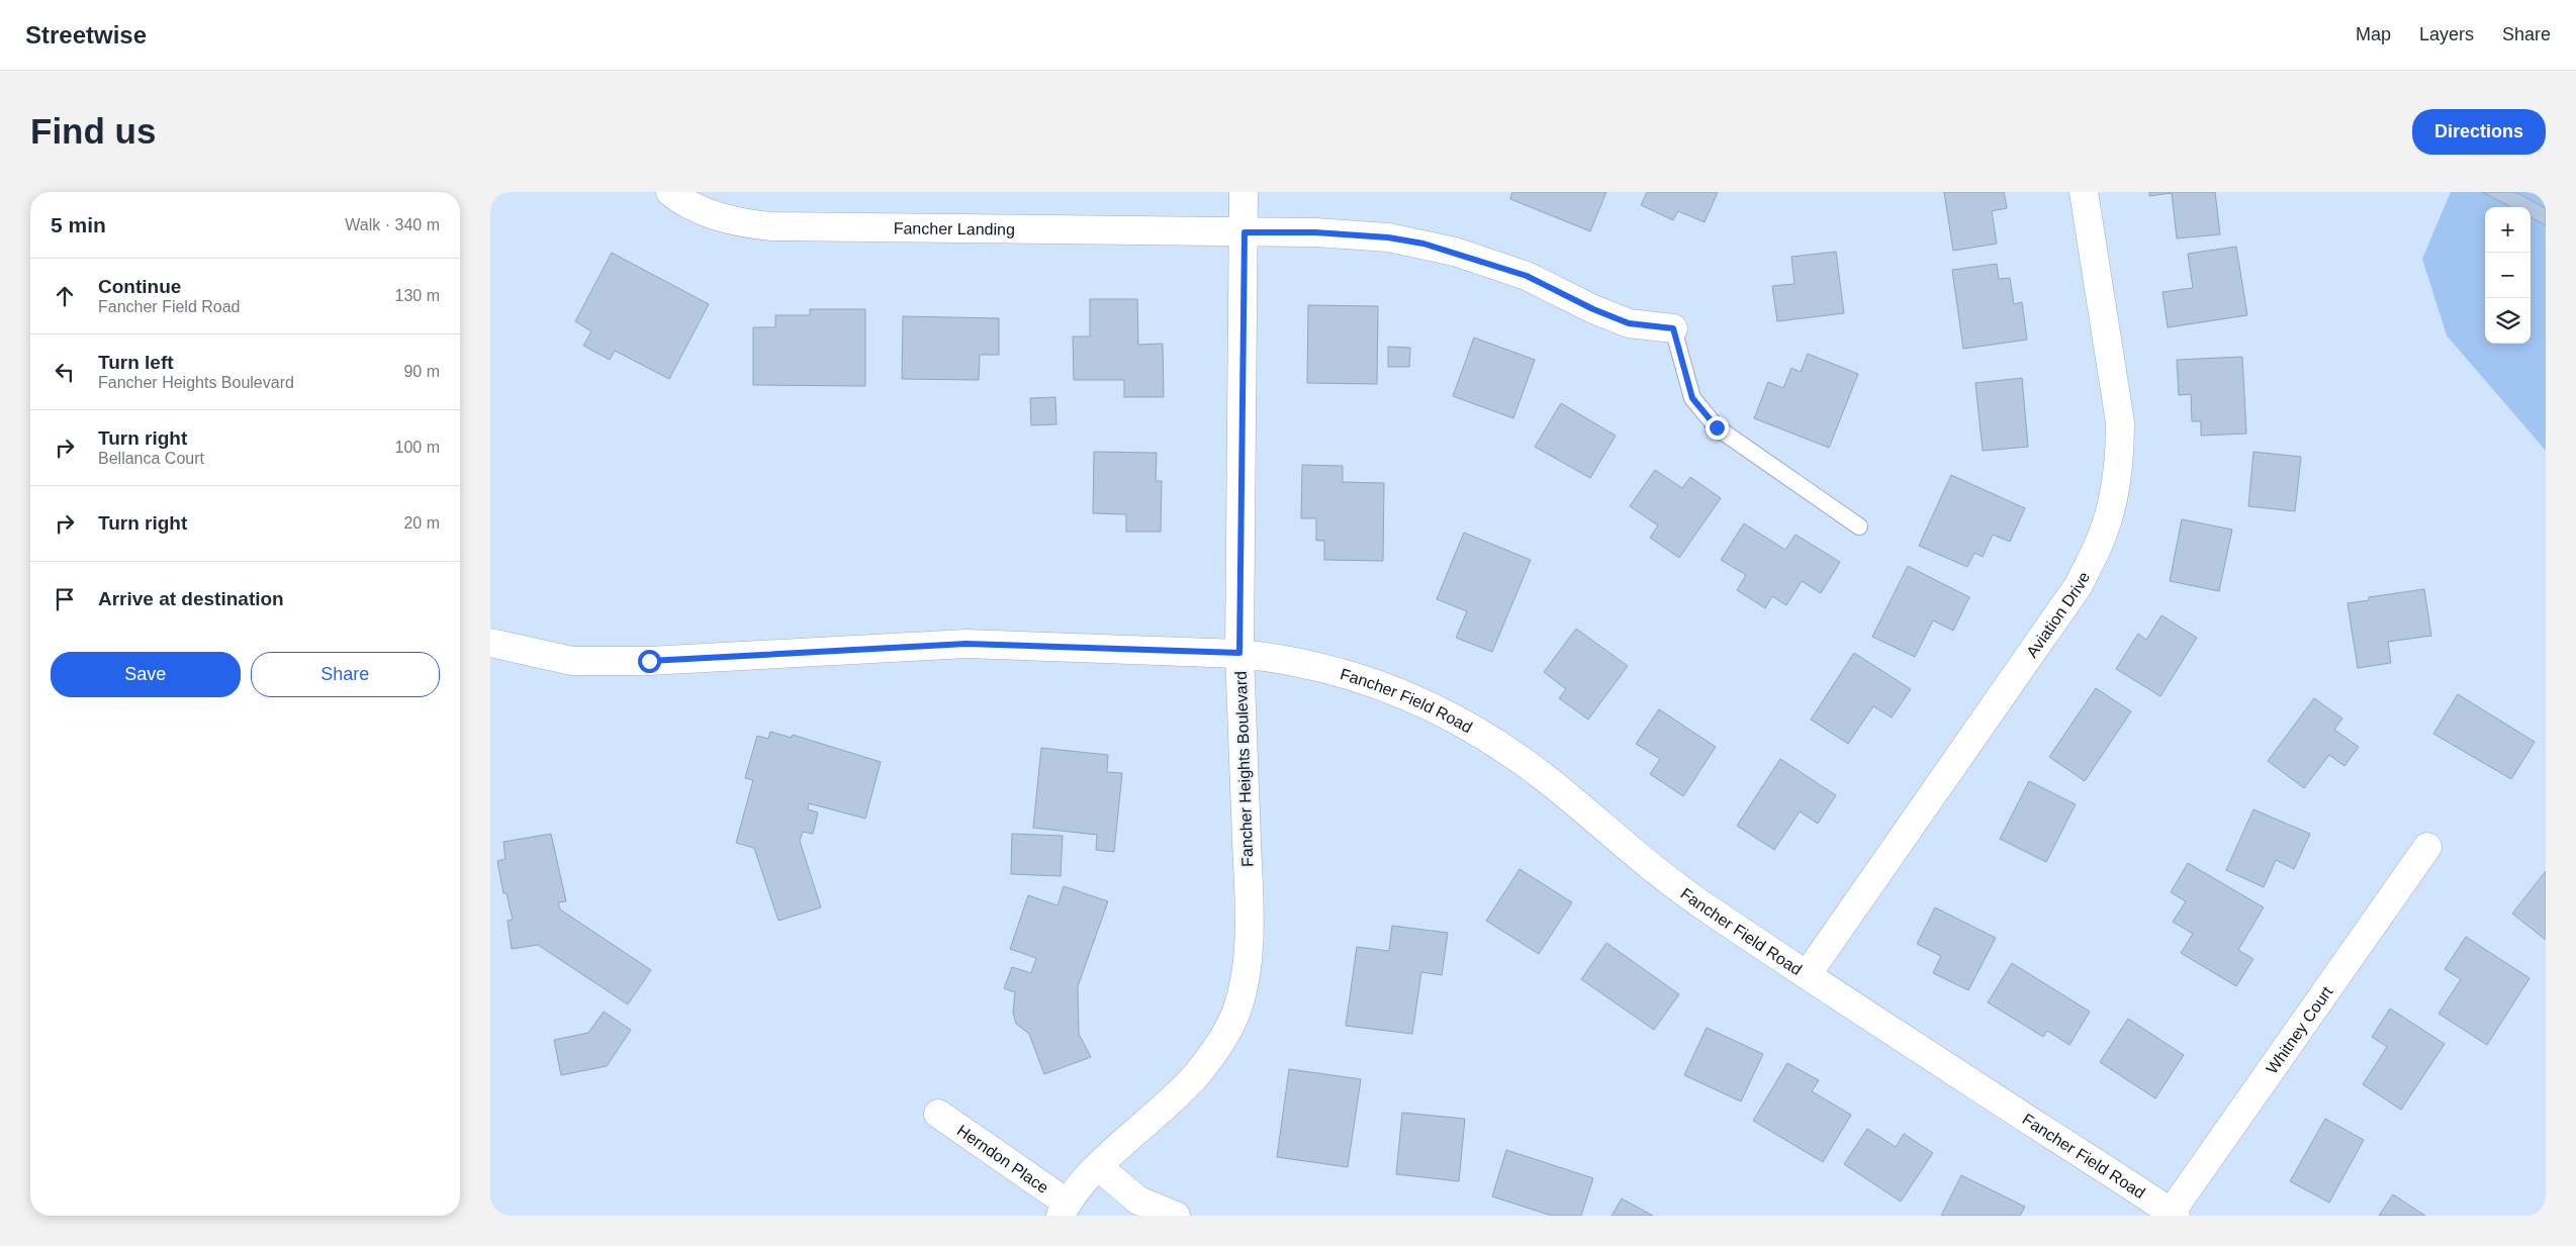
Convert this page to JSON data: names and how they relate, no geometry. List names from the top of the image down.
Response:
{
  "streets": {
    "street": [
      "Fancher Landing",
      "Aviation Drive",
      "Fancher Field Road",
      "Fancher Heights Boulevard",
      "Whitney Court",
      "Herndon Place"
    ]
  },
  "crossings": [
    ["Fancher Landing", "Fancher Heights Boulevard"],
    ["Aviation Drive", "Fancher Field Road"],
    ["Fancher Field Road", "Fancher Heights Boulevard"],
    ["Fancher Field Road", "Whitney Court"],
    ["Fancher Heights Boulevard", "Herndon Place"]
  ],
  "page": {
    "header": "Streetwise",
    "nav": ["Map", "Layers", "Share"],
    "buttons": [
      "Directions",
      ["Save", "Share"]
    ],
    "title": "Find us",
    "heading": ["5 min", "Walk · 340 m"],
    "map_buttons": ["+", "−"],
    "list": [
      ["Continue", "Fancher Field Road", "130 m"],
      ["Turn left", "Fancher Heights Boulevard", "90 m"],
      ["Turn right", "Bellanca Court", "100 m"],
      ["Turn right", "20 m"],
      "Arrive at destination"
    ]
  }
}
